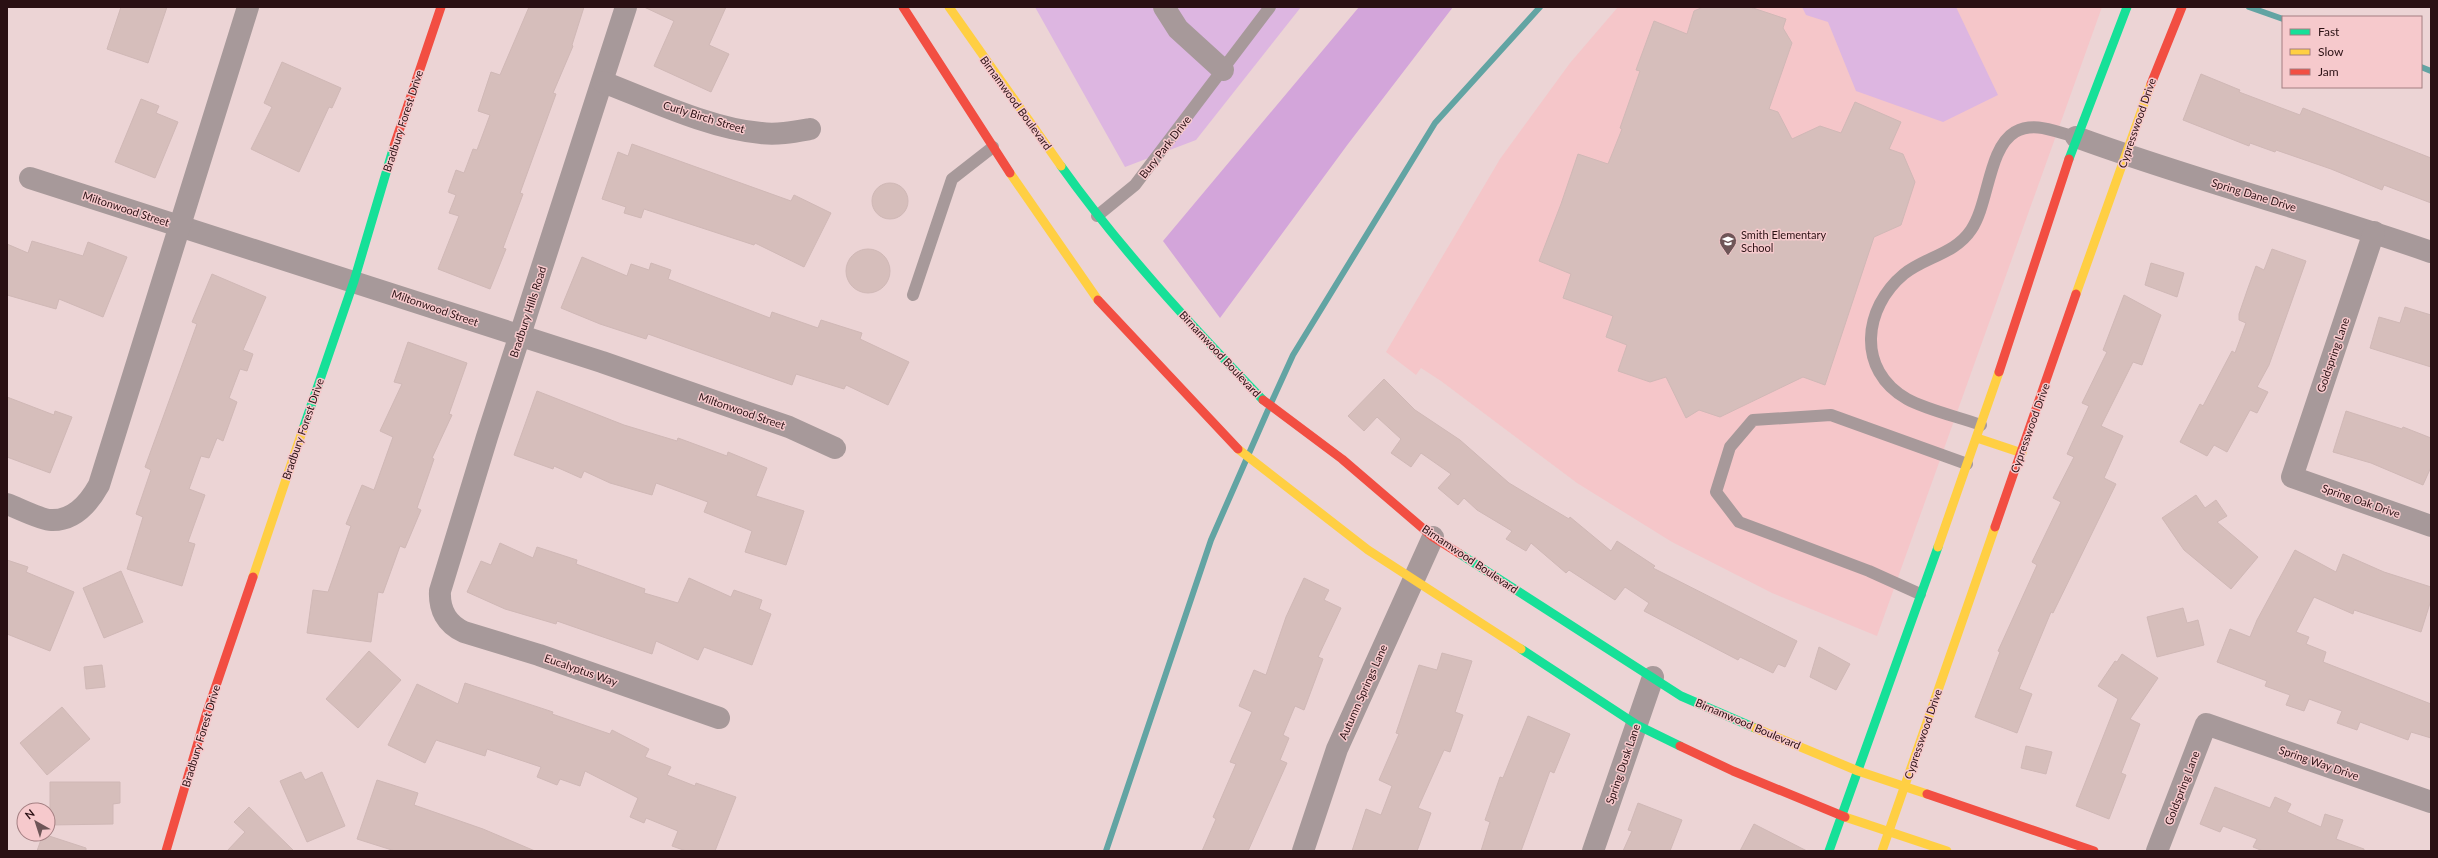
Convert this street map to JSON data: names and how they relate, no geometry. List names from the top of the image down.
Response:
{
  "streets": {
    "street": [
      "Birnamwood Boulevard",
      "Curly Birch Street",
      "Bradbury Forest Drive",
      "Cypresswood Drive",
      "Spring Dane Drive",
      "Miltonwood Street",
      "Bradbury Hills Road",
      "Goldspring Lane",
      "Spring Oak Drive",
      "Eucalyptus Way",
      "Autumn Springs Lane",
      "Spring Way Drive",
      "Spring Dusk Lane"
    ],
    "lane": ["Bury Park Drive"]
  },
  "crossings": [
    ["Birnamwood Boulevard", "Cypresswood Drive"],
    ["Birnamwood Boulevard", "Bury Park Drive"],
    ["Birnamwood Boulevard", "Autumn Springs Lane"],
    ["Birnamwood Boulevard", "Spring Dusk Lane"],
    ["Curly Birch Street", "Bradbury Hills Road"],
    ["Bradbury Forest Drive", "Miltonwood Street"],
    ["Cypresswood Drive", "Spring Dane Drive"],
    ["Spring Dane Drive", "Goldspring Lane"],
    ["Miltonwood Street", "Bradbury Hills Road"],
    ["Bradbury Hills Road", "Eucalyptus Way"],
    ["Goldspring Lane", "Spring Oak Drive"],
    ["Goldspring Lane", "Spring Way Drive"]
  ],
  "places": {
    "school or university": ["Smith Elementary School"]
  },
  "legend": ["Fast", "Slow", "Jam"],
  "north": "top left"
}
